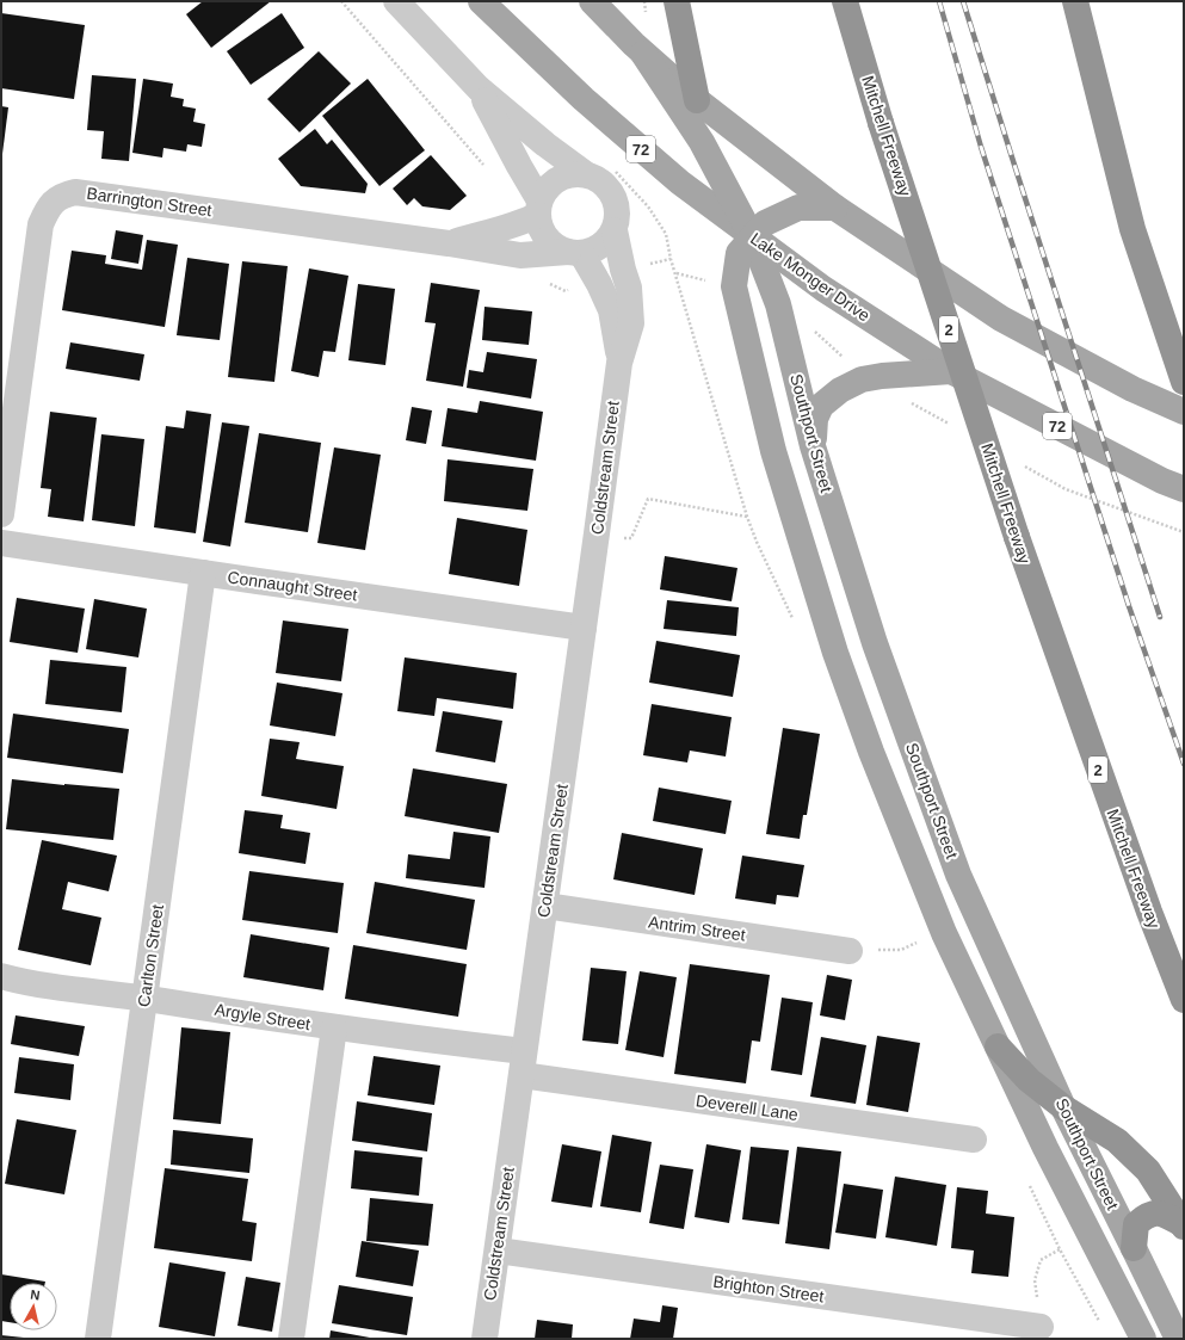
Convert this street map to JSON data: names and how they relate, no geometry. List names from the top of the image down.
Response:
{
  "streets": {
    "highway": ["Mitchell Freeway", "2"],
    "main road": ["72", "Lake Monger Drive", "Southport Street"],
    "street": [
      "Barrington Street",
      "Coldstream Street",
      "Connaught Street",
      "Antrim Street",
      "Carlton Street",
      "Argyle Street",
      "Deverell Lane",
      "Brighton Street"
    ]
  },
  "crossings": [
    ["Barrington Street", "Coldstream Street"],
    ["Lake Monger Drive", "Southport Street"],
    ["Coldstream Street", "Connaught Street"],
    ["Coldstream Street", "Antrim Street"],
    ["Coldstream Street", "Argyle Street"],
    ["Coldstream Street", "Deverell Lane"],
    ["Coldstream Street", "Brighton Street"],
    ["Connaught Street", "Carlton Street"],
    ["Carlton Street", "Argyle Street"],
    ["Argyle Street", "Deverell Lane"]
  ],
  "north": "top"
}
